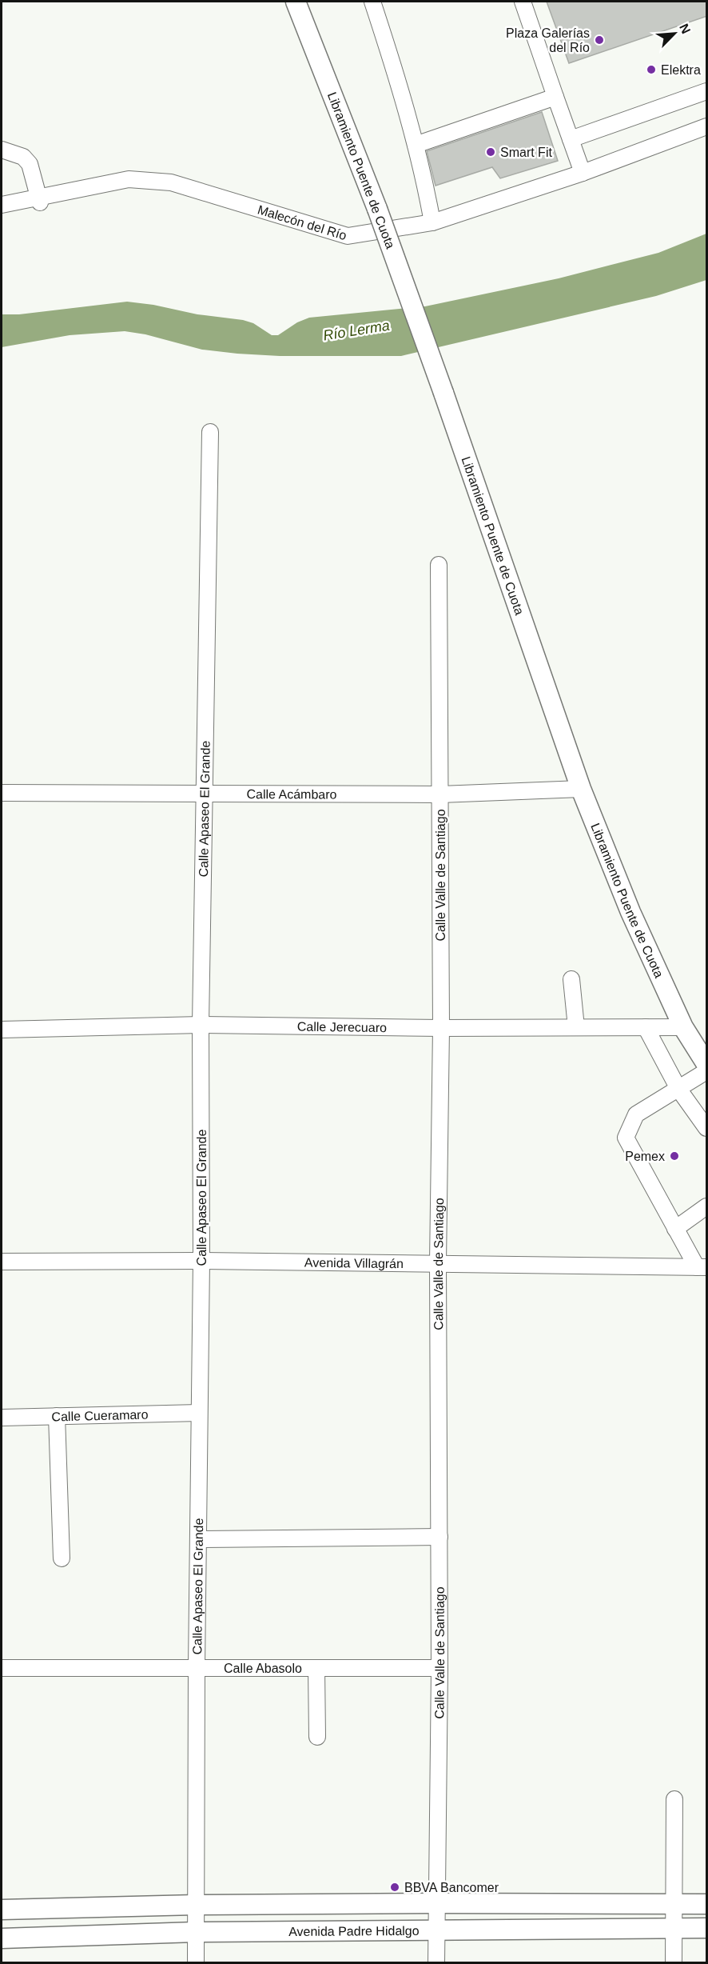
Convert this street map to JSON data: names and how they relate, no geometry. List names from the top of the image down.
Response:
{
  "streets": {
    "main road": ["Libramiento Puente de Cuota", "Avenida Padre Hidalgo"],
    "street": [
      "Malecón del Río",
      "Calle Acámbaro",
      "Calle Apaseo El Grande",
      "Calle Valle de Santiago",
      "Calle Jerecuaro",
      "Avenida Villagrán",
      "Calle Cueramaro",
      "Calle Abasolo"
    ]
  },
  "crossings": [
    ["Libramiento Puente de Cuota", "Calle Acámbaro"],
    ["Libramiento Puente de Cuota", "Calle Jerecuaro"],
    ["Calle Acámbaro", "Calle Apaseo El Grande"],
    ["Calle Acámbaro", "Calle Valle de Santiago"],
    ["Calle Apaseo El Grande", "Calle Jerecuaro"],
    ["Calle Apaseo El Grande", "Avenida Villagrán"],
    ["Calle Apaseo El Grande", "Calle Cueramaro"],
    ["Calle Apaseo El Grande", "Calle Abasolo"],
    ["Calle Apaseo El Grande", "Avenida Padre Hidalgo"],
    ["Calle Valle de Santiago", "Calle Jerecuaro"],
    ["Calle Valle de Santiago", "Avenida Villagrán"],
    ["Calle Valle de Santiago", "Calle Abasolo"],
    ["Calle Valle de Santiago", "Avenida Padre Hidalgo"]
  ],
  "water": ["Río Lerma"],
  "places": [
    "Plaza Galerías del Río",
    "Elektra",
    "Smart Fit",
    "Pemex",
    "BBVA Bancomer"
  ],
  "north": "top right"
}
